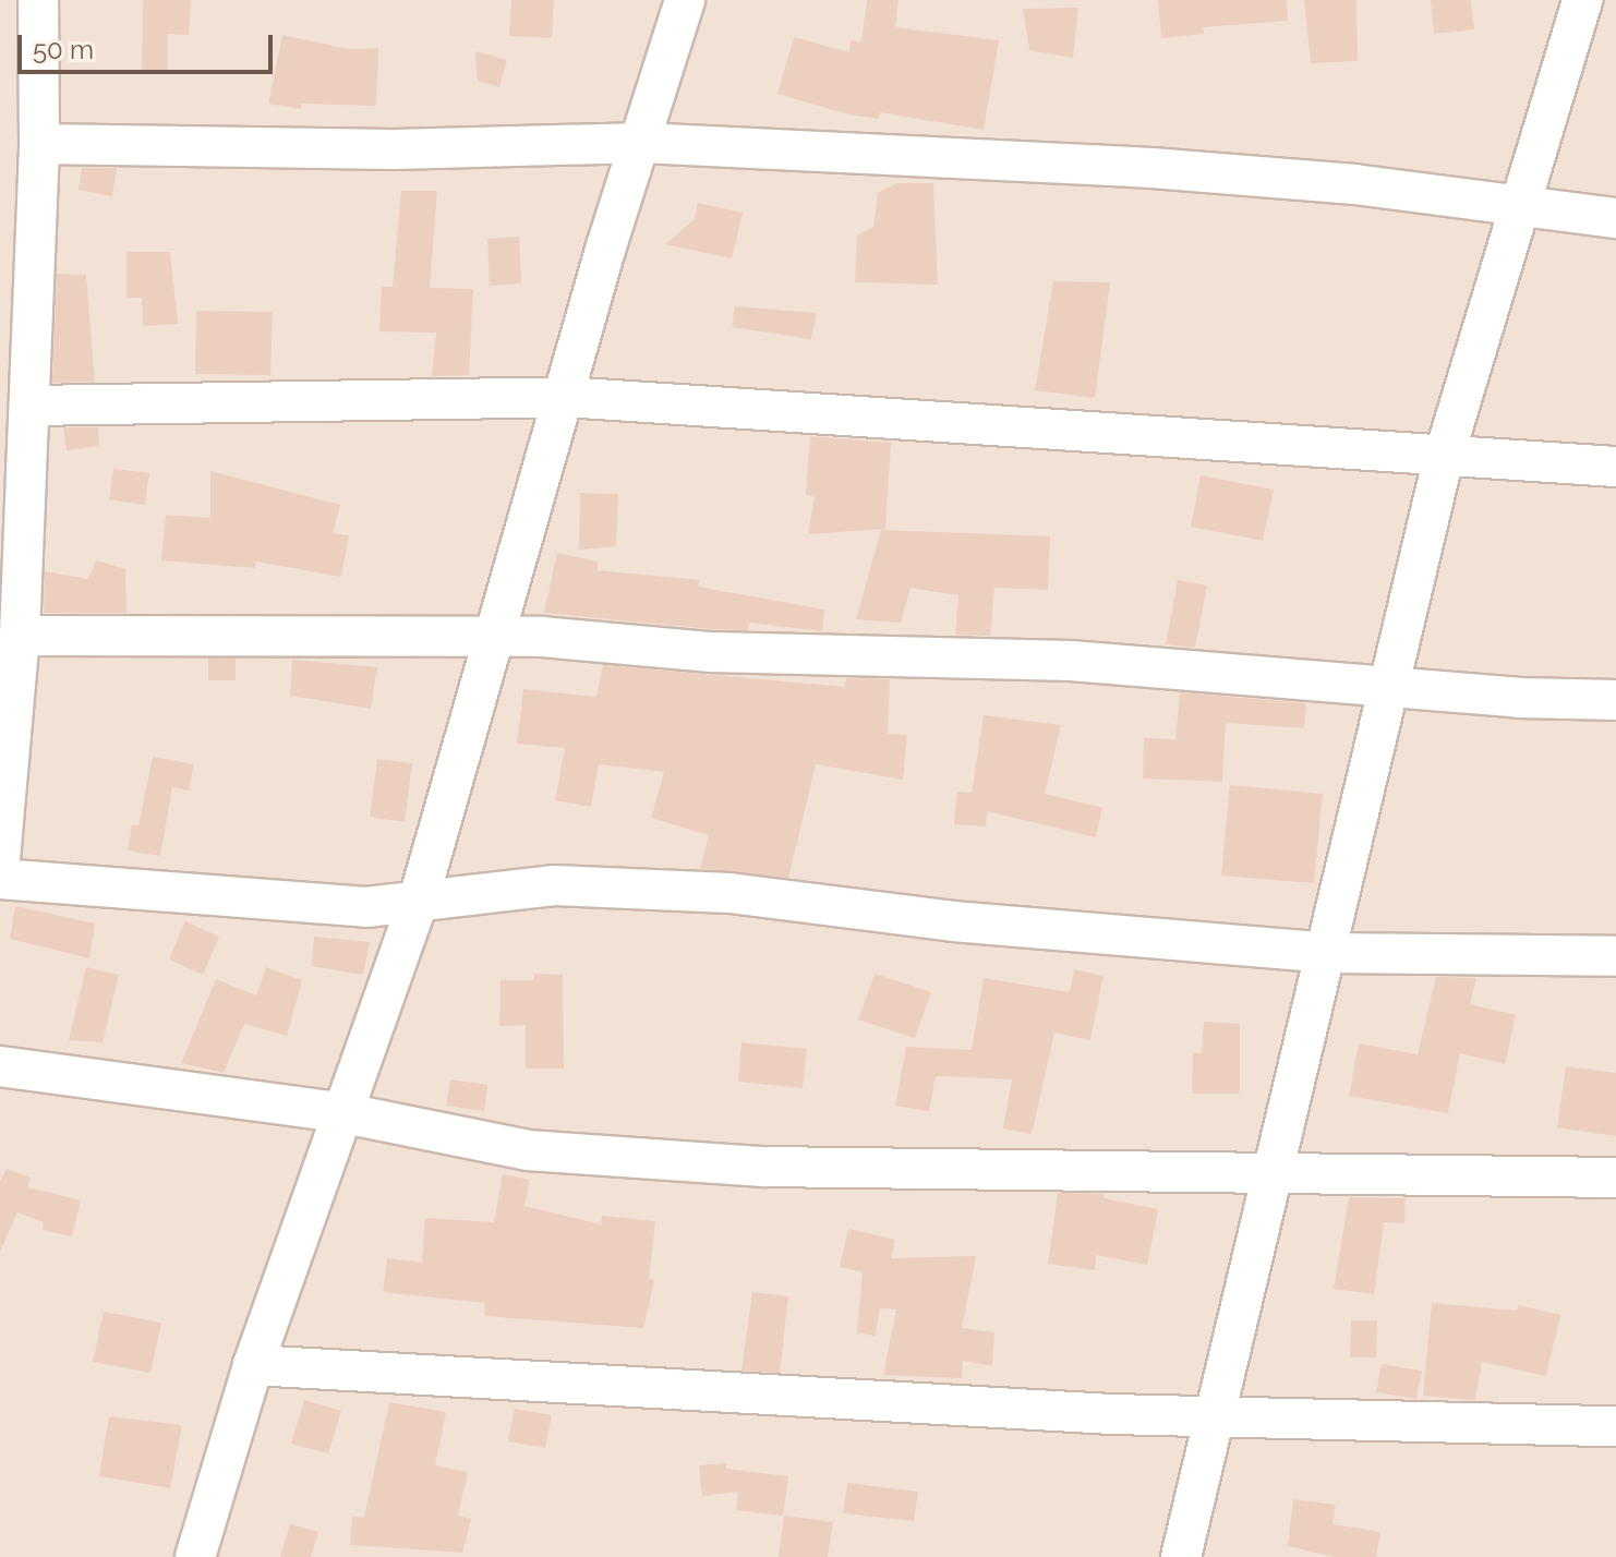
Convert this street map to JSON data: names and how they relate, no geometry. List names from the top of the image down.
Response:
{
  "scale_bar": "50 m"
}
